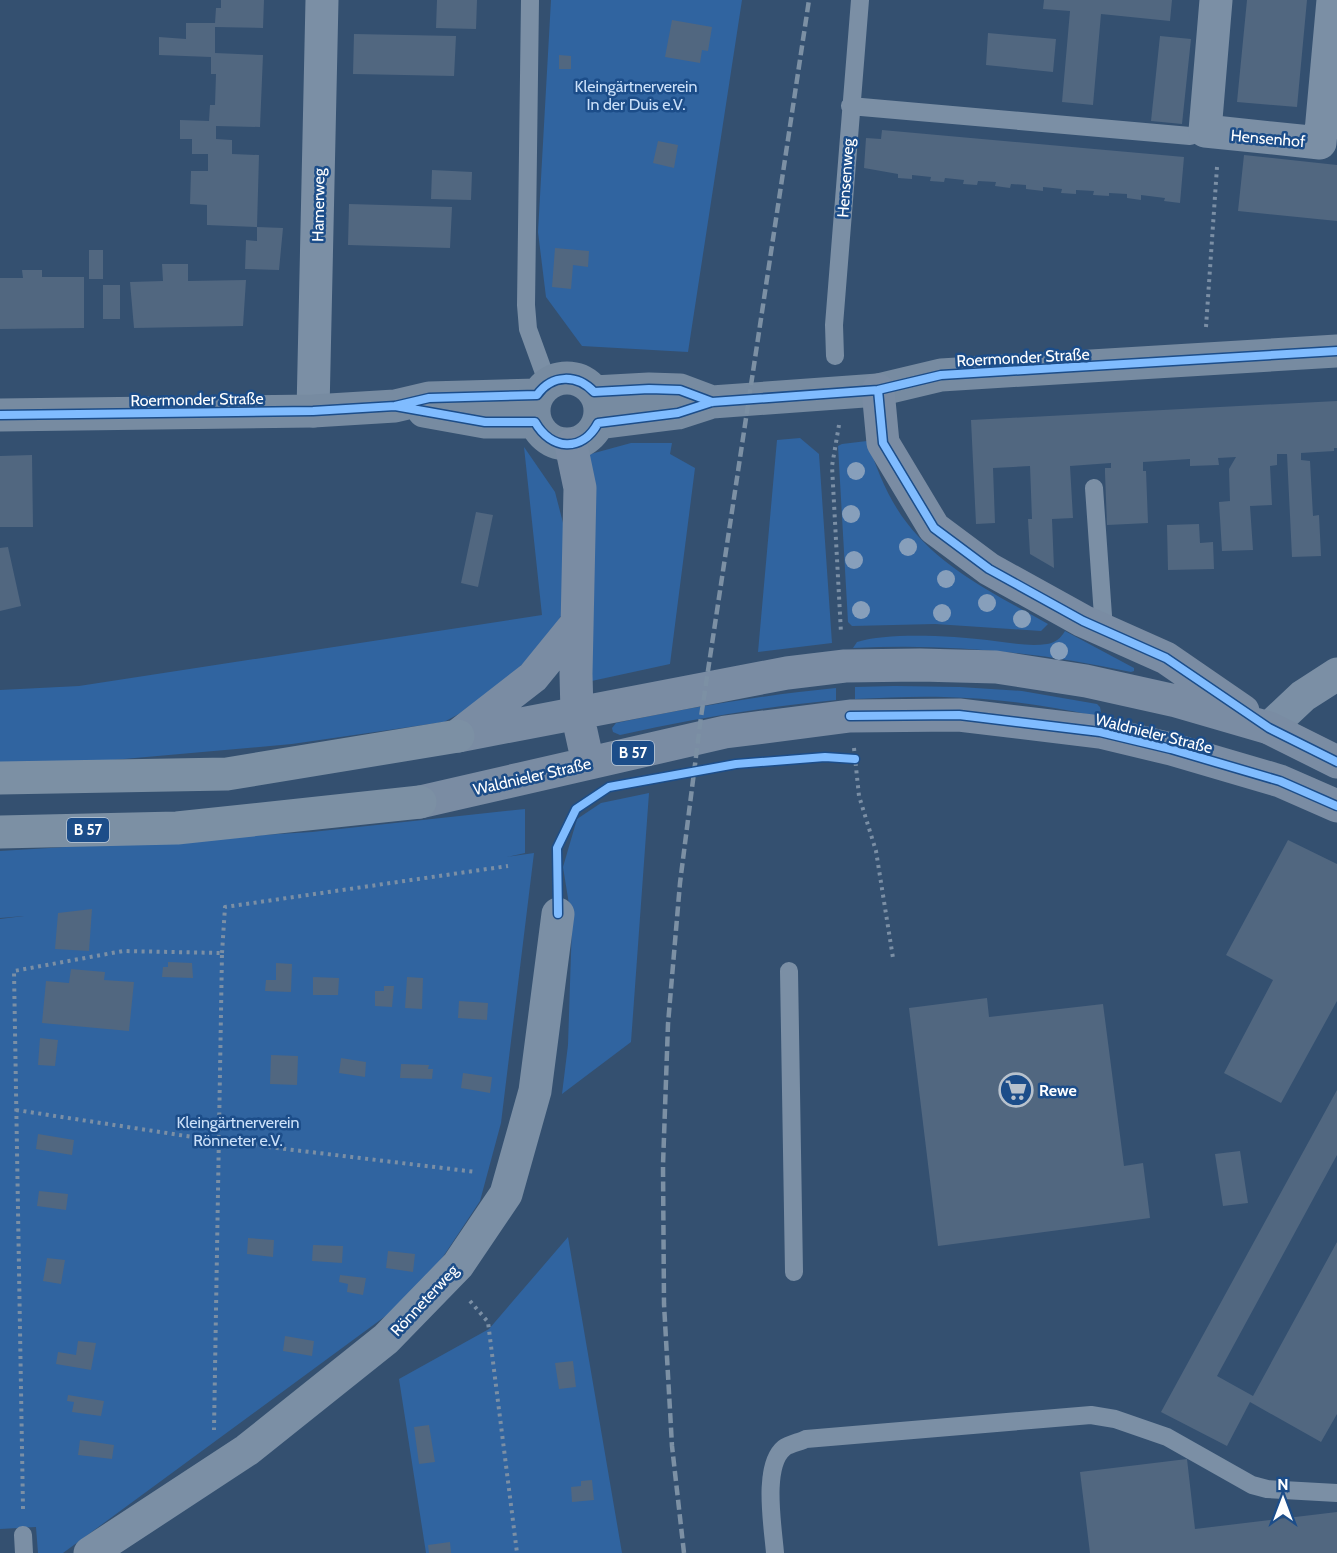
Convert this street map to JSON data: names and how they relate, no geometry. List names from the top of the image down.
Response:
{
  "streets": {
    "highway": ["Waldnieler Straße", "B 57"],
    "main road": ["Roermonder Straße"],
    "street": ["Hensenhof", "Hamerweg", "Rönneterweg"],
    "lane": ["Hensenweg"]
  },
  "crossings": [
    ["Hamerweg", "Roermonder Straße"]
  ],
  "parks": ["Kleingärtnerverein In der Duis e.V.", "Kleingärtnerverein Rönneter e.V."],
  "places": {
    "supermarket": ["Rewe"]
  },
  "north": "top"
}
